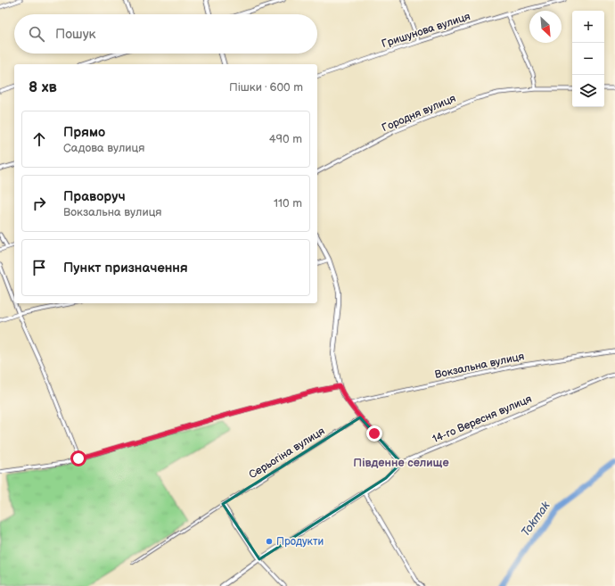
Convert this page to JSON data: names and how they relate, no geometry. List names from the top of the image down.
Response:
{
  "streets": {
    "street": [
      "Гришунова вулиця",
      "Городня вулиця",
      "Вокзальна вулиця",
      "14-го Вересня вулиця",
      "Серьогіна вулиця"
    ]
  },
  "districts": ["Південне селище"],
  "water": ["Tokmak"],
  "places": ["Продукти"],
  "north": "bottom right",
  "page": {
    "map_buttons": ["+", "−"],
    "search": "Пошук",
    "heading": ["8 хв", "Пішки · 600 m"],
    "list": [
      ["Прямо", "Садова вулиця", "490 m"],
      ["Праворуч", "Вокзальна вулиця", "110 m"],
      "Пункт призначення"
    ]
  }
}
